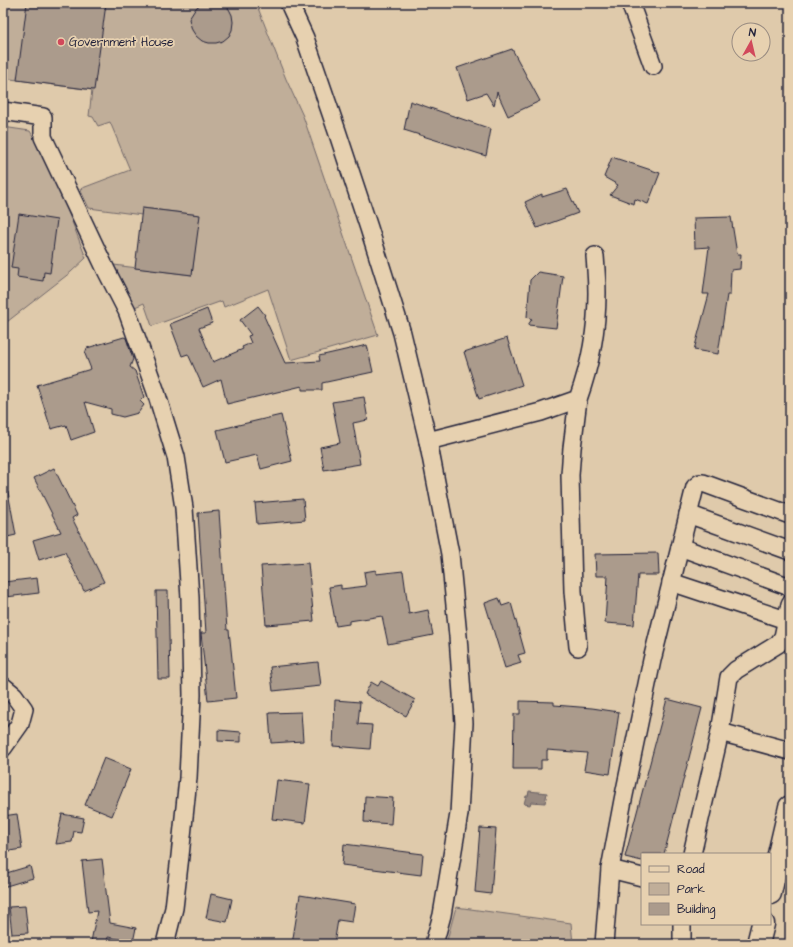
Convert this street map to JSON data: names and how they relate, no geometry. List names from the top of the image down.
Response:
{
  "places": ["Government House"],
  "legend": ["Road", "Park", "Building"],
  "north": "top"
}
